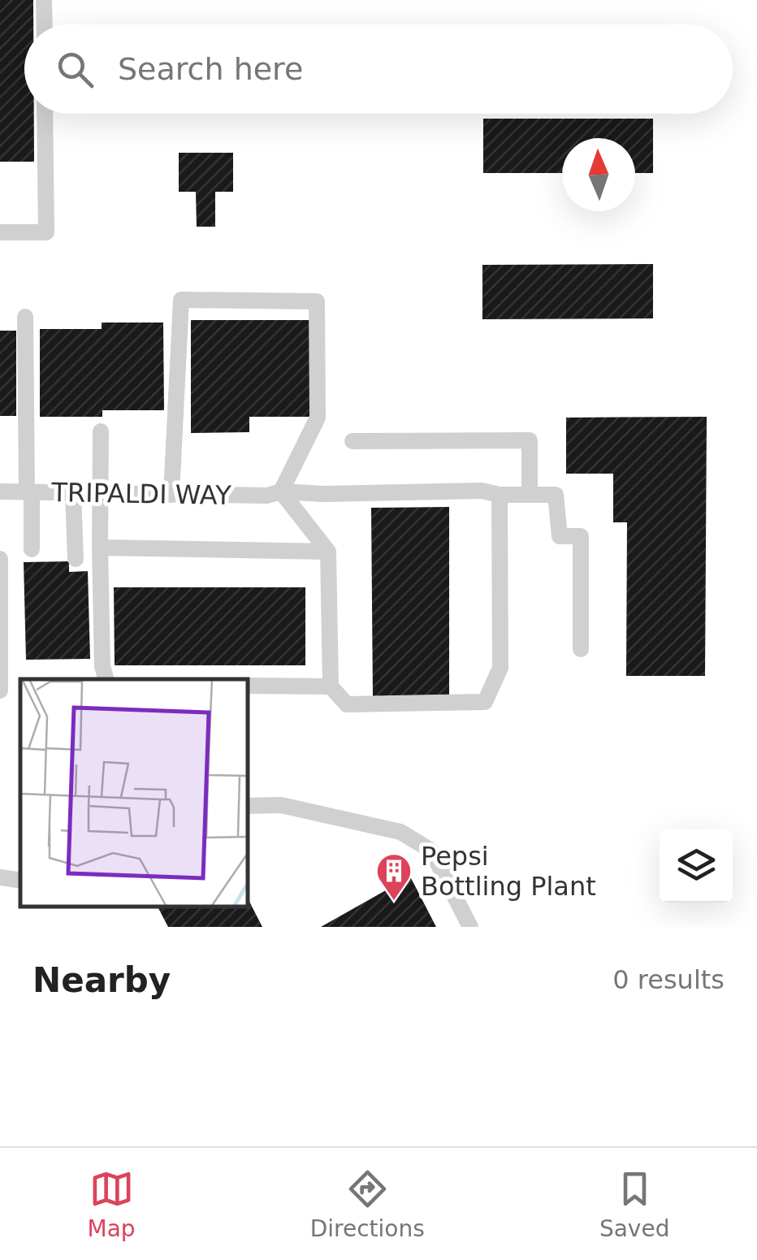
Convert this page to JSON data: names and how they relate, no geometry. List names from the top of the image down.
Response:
{
  "streets": {
    "street": ["TRIPALDI WAY"]
  },
  "places": {
    "building": ["Pepsi Bottling Plant"]
  },
  "north": "top",
  "page": {
    "search": "Search here",
    "heading": ["Nearby", "0 results"],
    "nav": ["Map", "Directions", "Saved"]
  }
}
